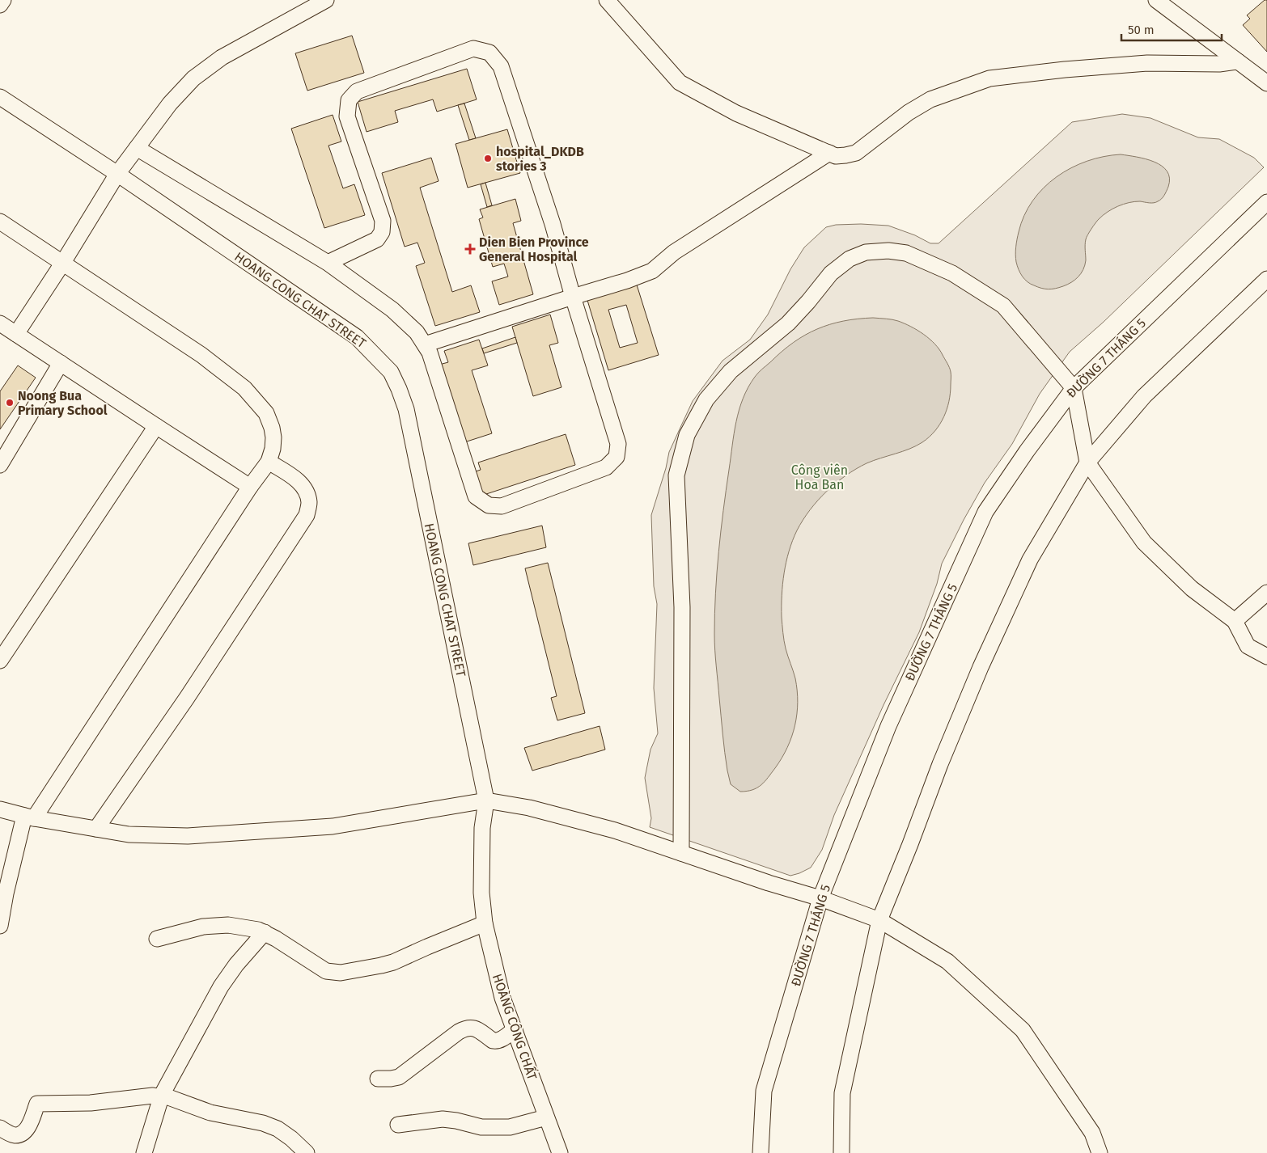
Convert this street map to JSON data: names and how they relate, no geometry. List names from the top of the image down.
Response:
{
  "streets": {
    "street": ["HOANG CONG CHAT STREET", "ĐƯỜNG 7 THÁNG 5", "HOÀNG CÔNG CHẤT"]
  },
  "crossings": [
    ["HOANG CONG CHAT STREET", "HOÀNG CÔNG CHẤT"]
  ],
  "parks": ["Công viên Hoa Ban"],
  "places": {
    "other": ["hospital_DKDB stories 3", "Noong Bua Primary School"],
    "health": ["Dien Bien Province General Hospital"]
  },
  "scale_bar": "50 m"
}
